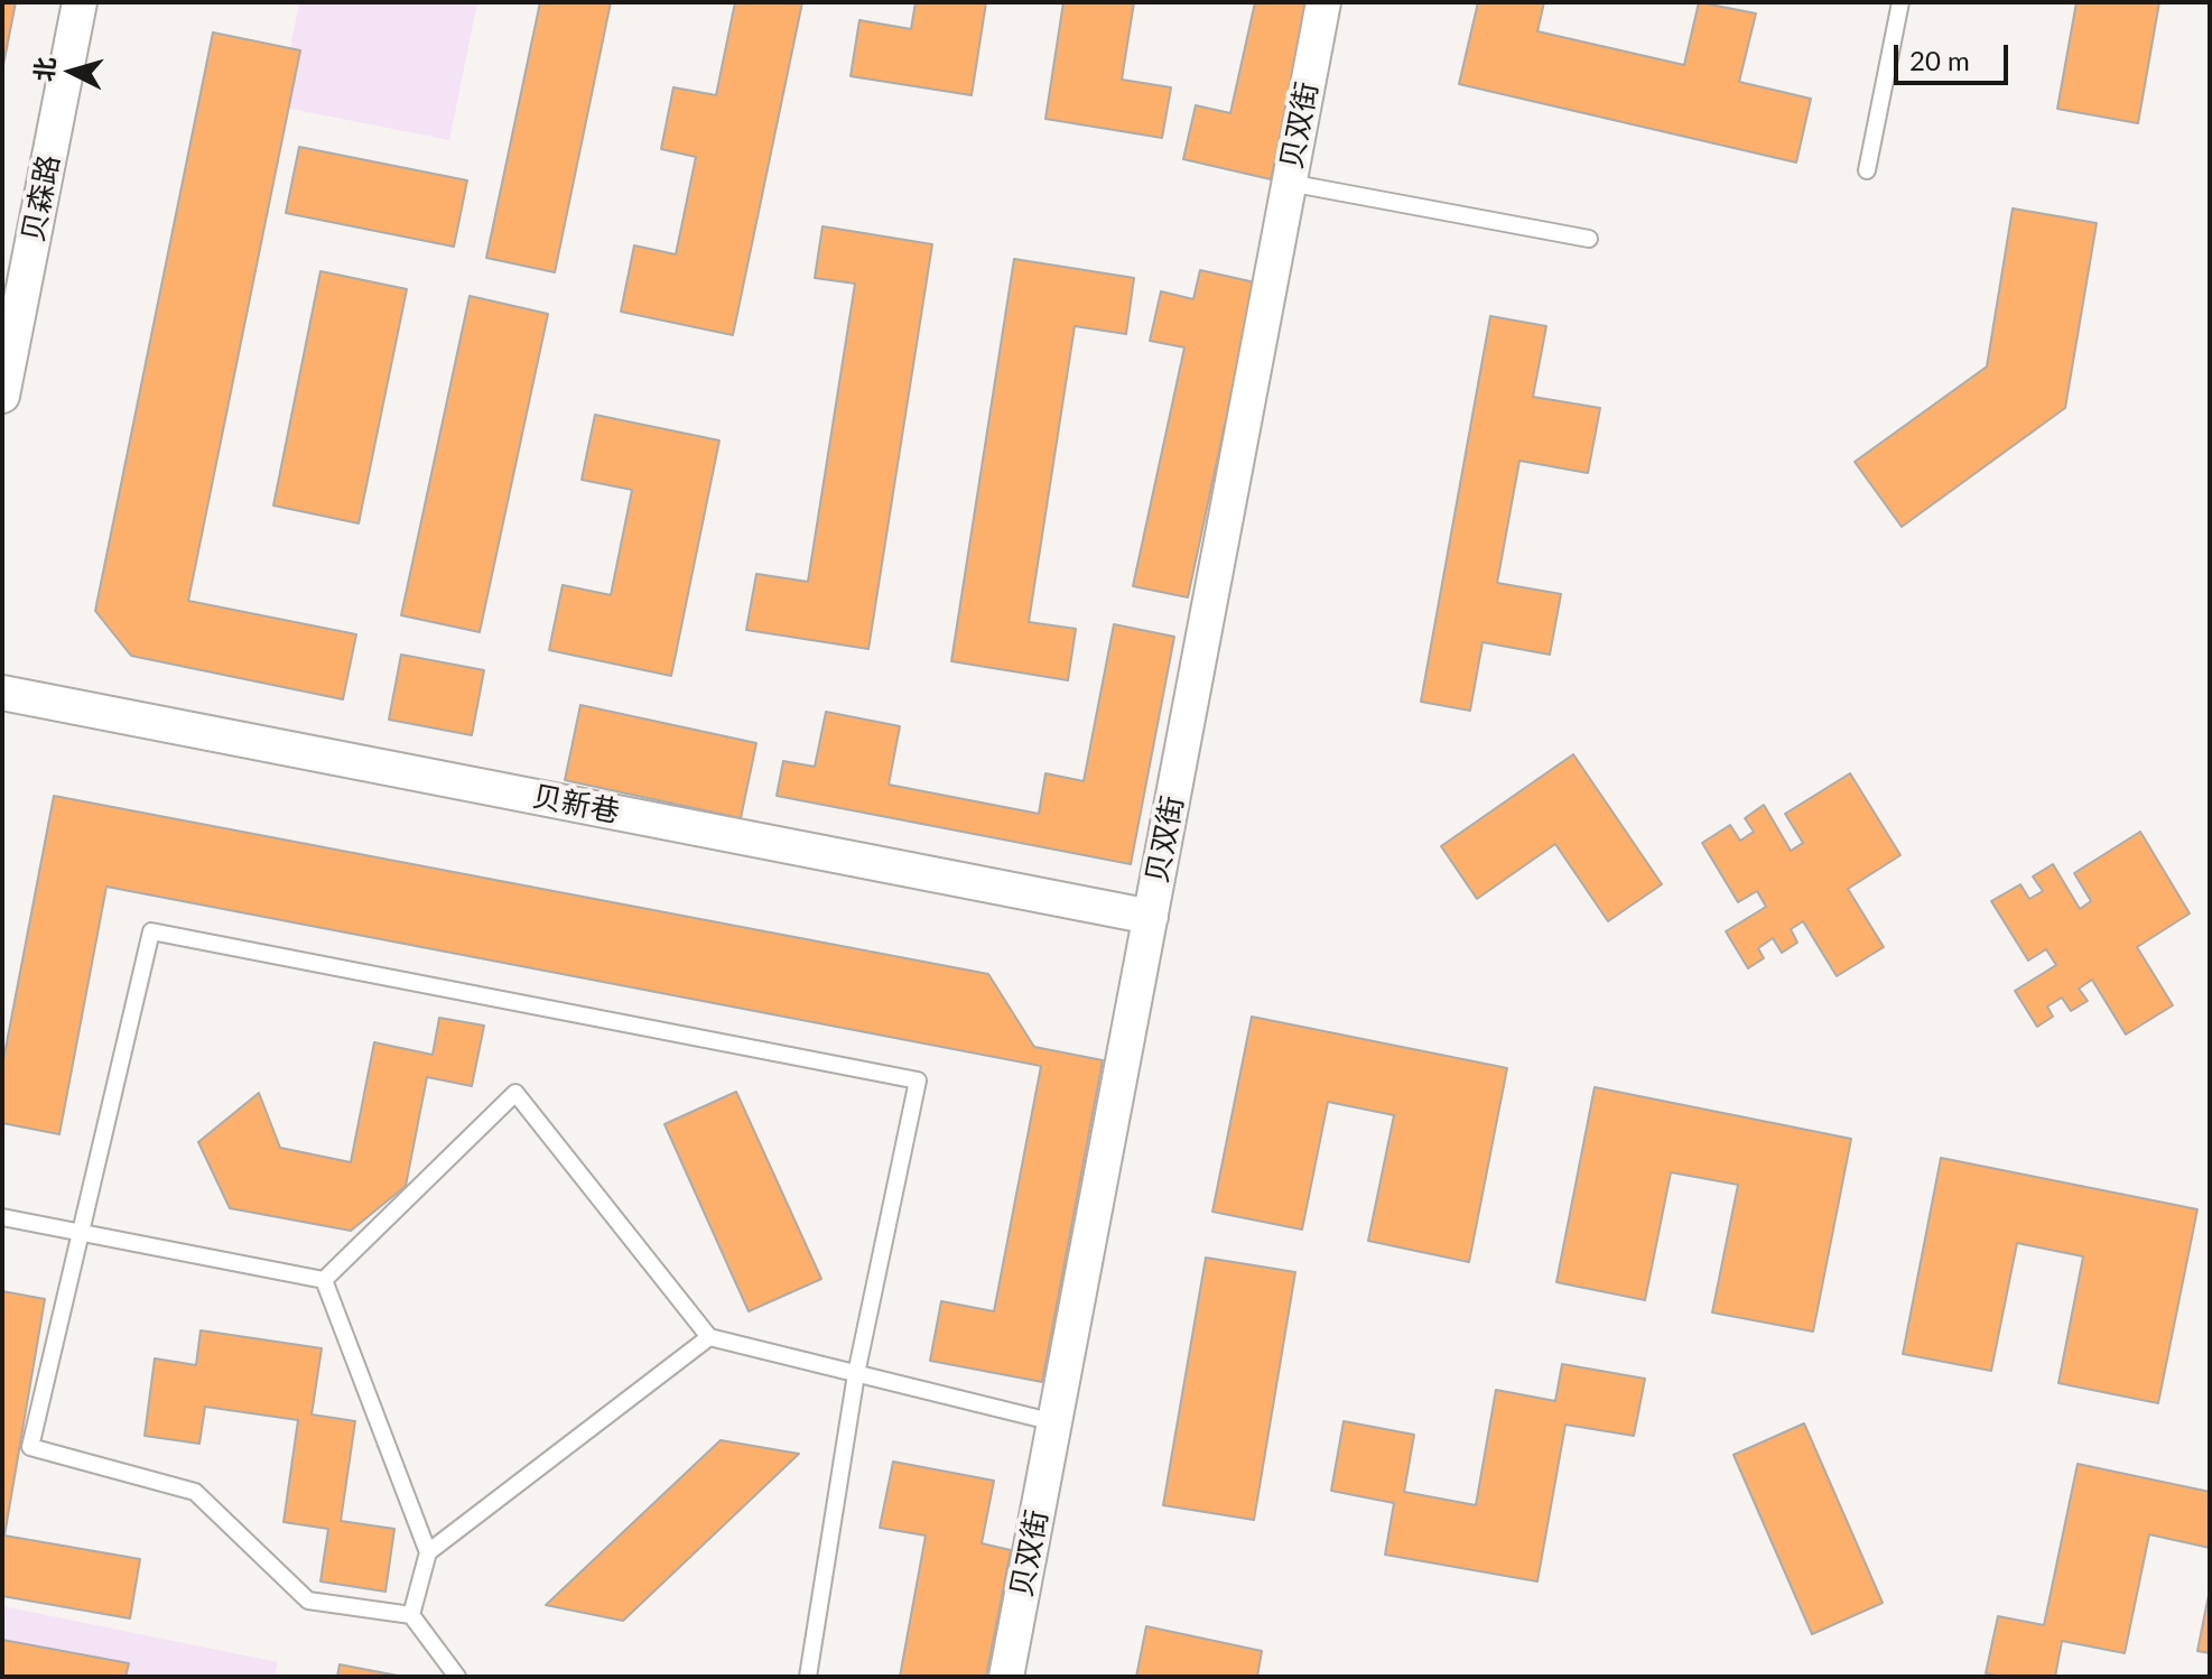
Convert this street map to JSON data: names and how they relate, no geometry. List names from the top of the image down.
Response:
{
  "streets": {
    "street": ["贝双街", "贝森路", "贝新巷"]
  },
  "crossings": [
    ["贝双街", "贝新巷"]
  ],
  "scale_bar": "20 m",
  "north": "left"
}
